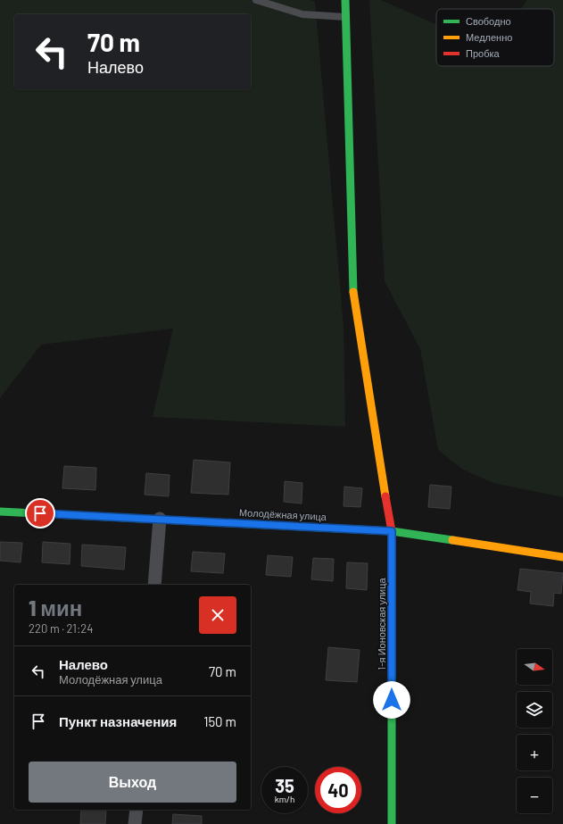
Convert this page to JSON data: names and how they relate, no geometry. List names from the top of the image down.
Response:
{
  "streets": {
    "street": ["Молодёжная улица", "1-я Ионовская улица"]
  },
  "crossings": [
    ["Молодёжная улица", "1-я Ионовская улица"]
  ],
  "legend": ["Свободно", "Медленно", "Пробка"],
  "north": "right",
  "page": {
    "turn": ["70 m", "Налево"],
    "heading": ["1 мин", "220 m · 21:24"],
    "list": [
      {
        "name": "Налево",
        "note": "Молодёжная улица",
        "value": "70 m"
      },
      {
        "name": "Пункт назначения",
        "value": "150 m"
      }
    ],
    "map_buttons": ["+", "−"],
    "buttons": "Выход",
    "speed": "35 km/h",
    "limit": "40"
  }
}
